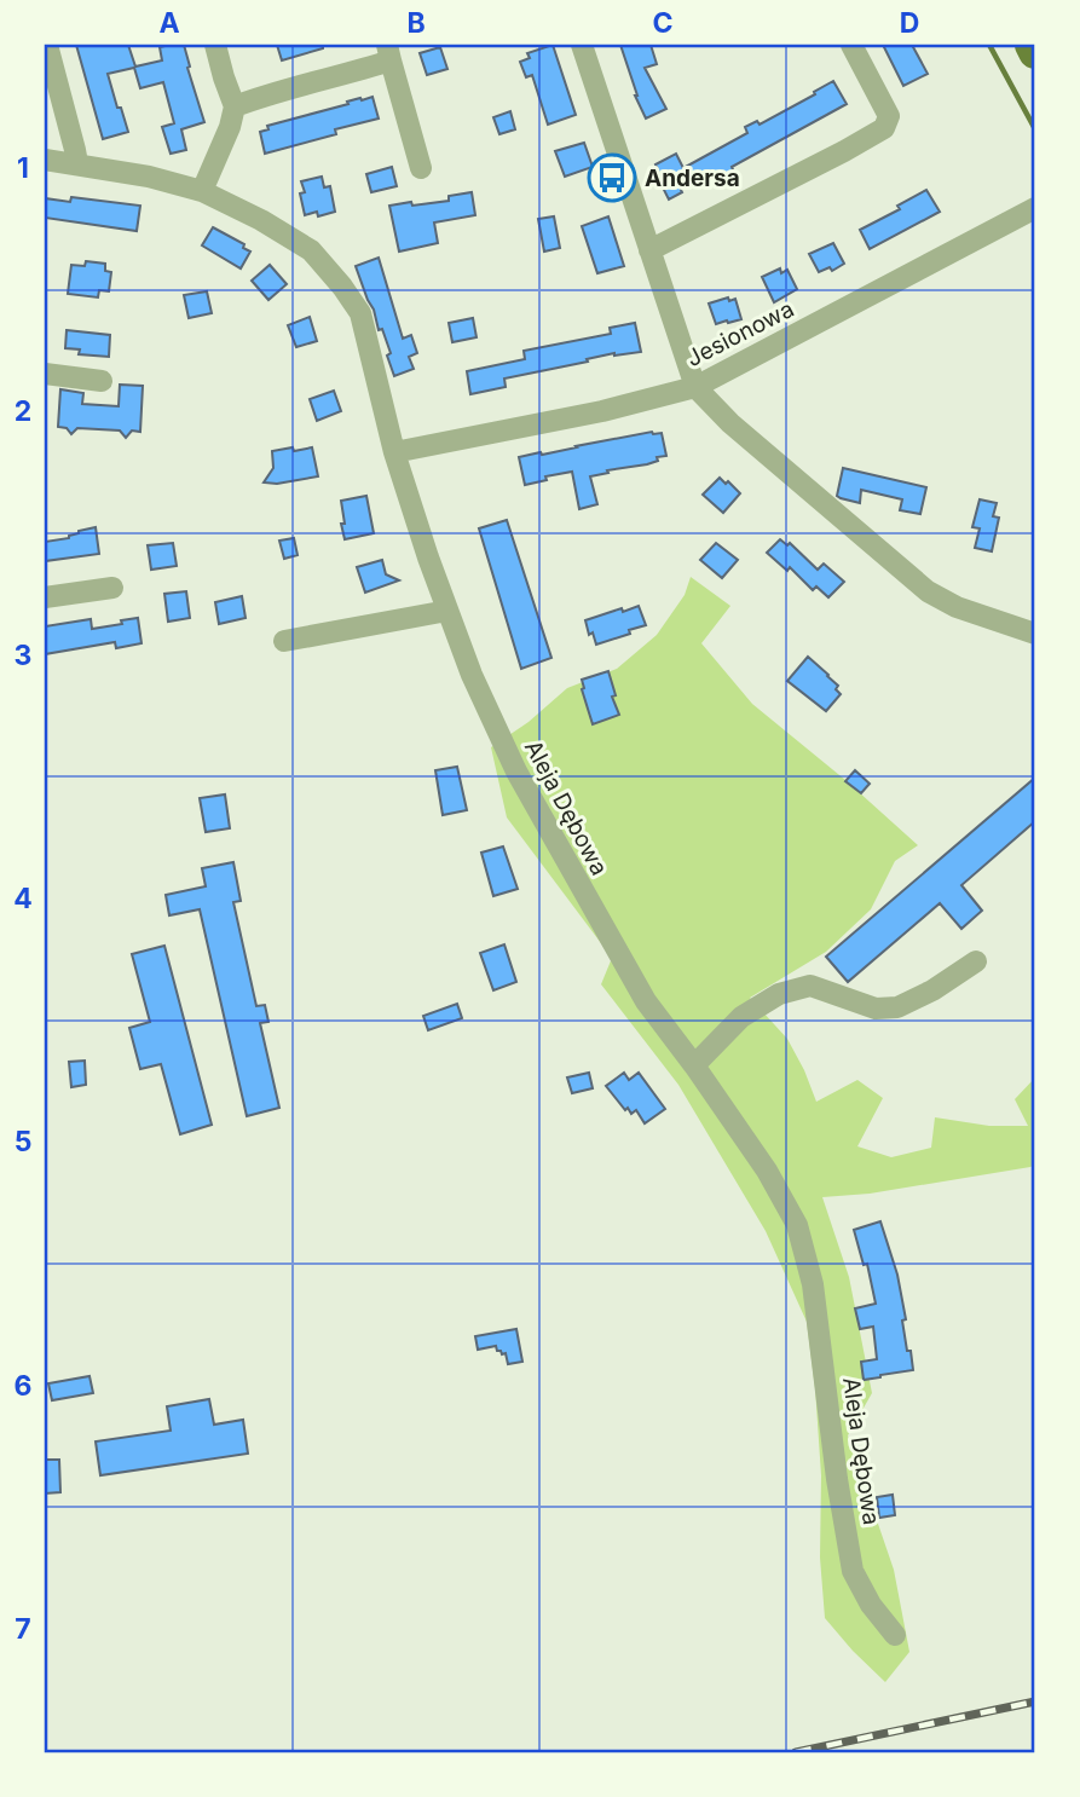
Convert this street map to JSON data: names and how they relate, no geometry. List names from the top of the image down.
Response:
{
  "streets": {
    "street": ["Jesionowa", "Aleja Dębowa"]
  },
  "crossings": [
    ["Jesionowa", "Aleja Dębowa"]
  ],
  "places": {
    "bus stop": ["Andersa"]
  },
  "grid": {
    "columns": [
      "A",
      "B",
      "C",
      "D"
    ],
    "rows": [
      "1",
      "2",
      "3",
      "4",
      "5",
      "6",
      "7"
    ]
  }
}
